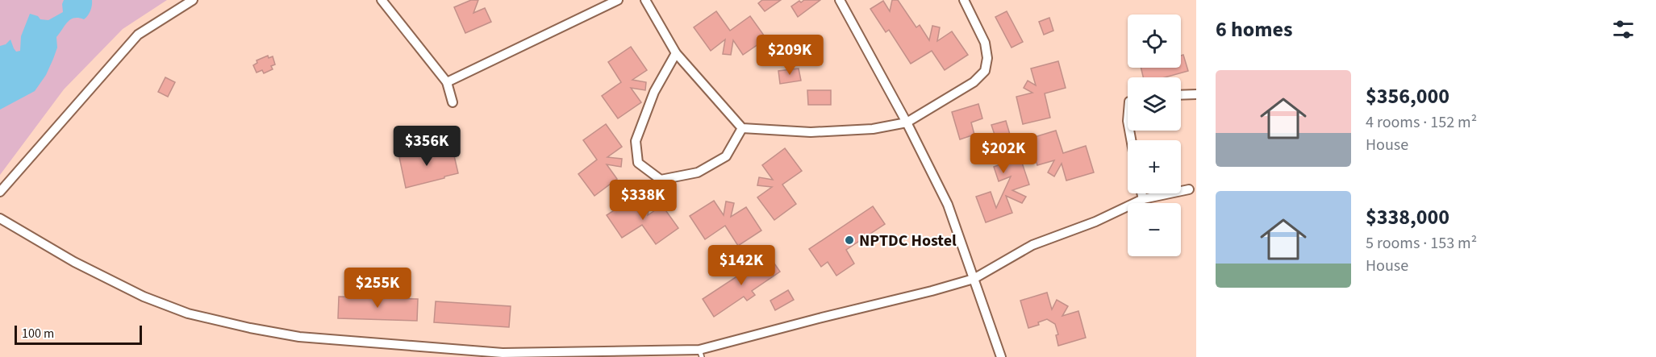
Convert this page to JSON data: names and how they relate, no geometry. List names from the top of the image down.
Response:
{
  "places": ["NPTDC Hostel"],
  "scale_bar": "100 m",
  "page": {
    "heading": "6 homes",
    "map_buttons": ["+", "−"],
    "price": [
      "$209K",
      "$356K",
      "$202K",
      "$338K",
      "$142K",
      "$255K"
    ],
    "list": [
      {
        "name": "$356,000",
        "note": "4 rooms · 152 m² · House"
      },
      {
        "name": "$338,000",
        "note": "5 rooms · 153 m² · House"
      }
    ],
    "scale": "100 m"
  }
}
